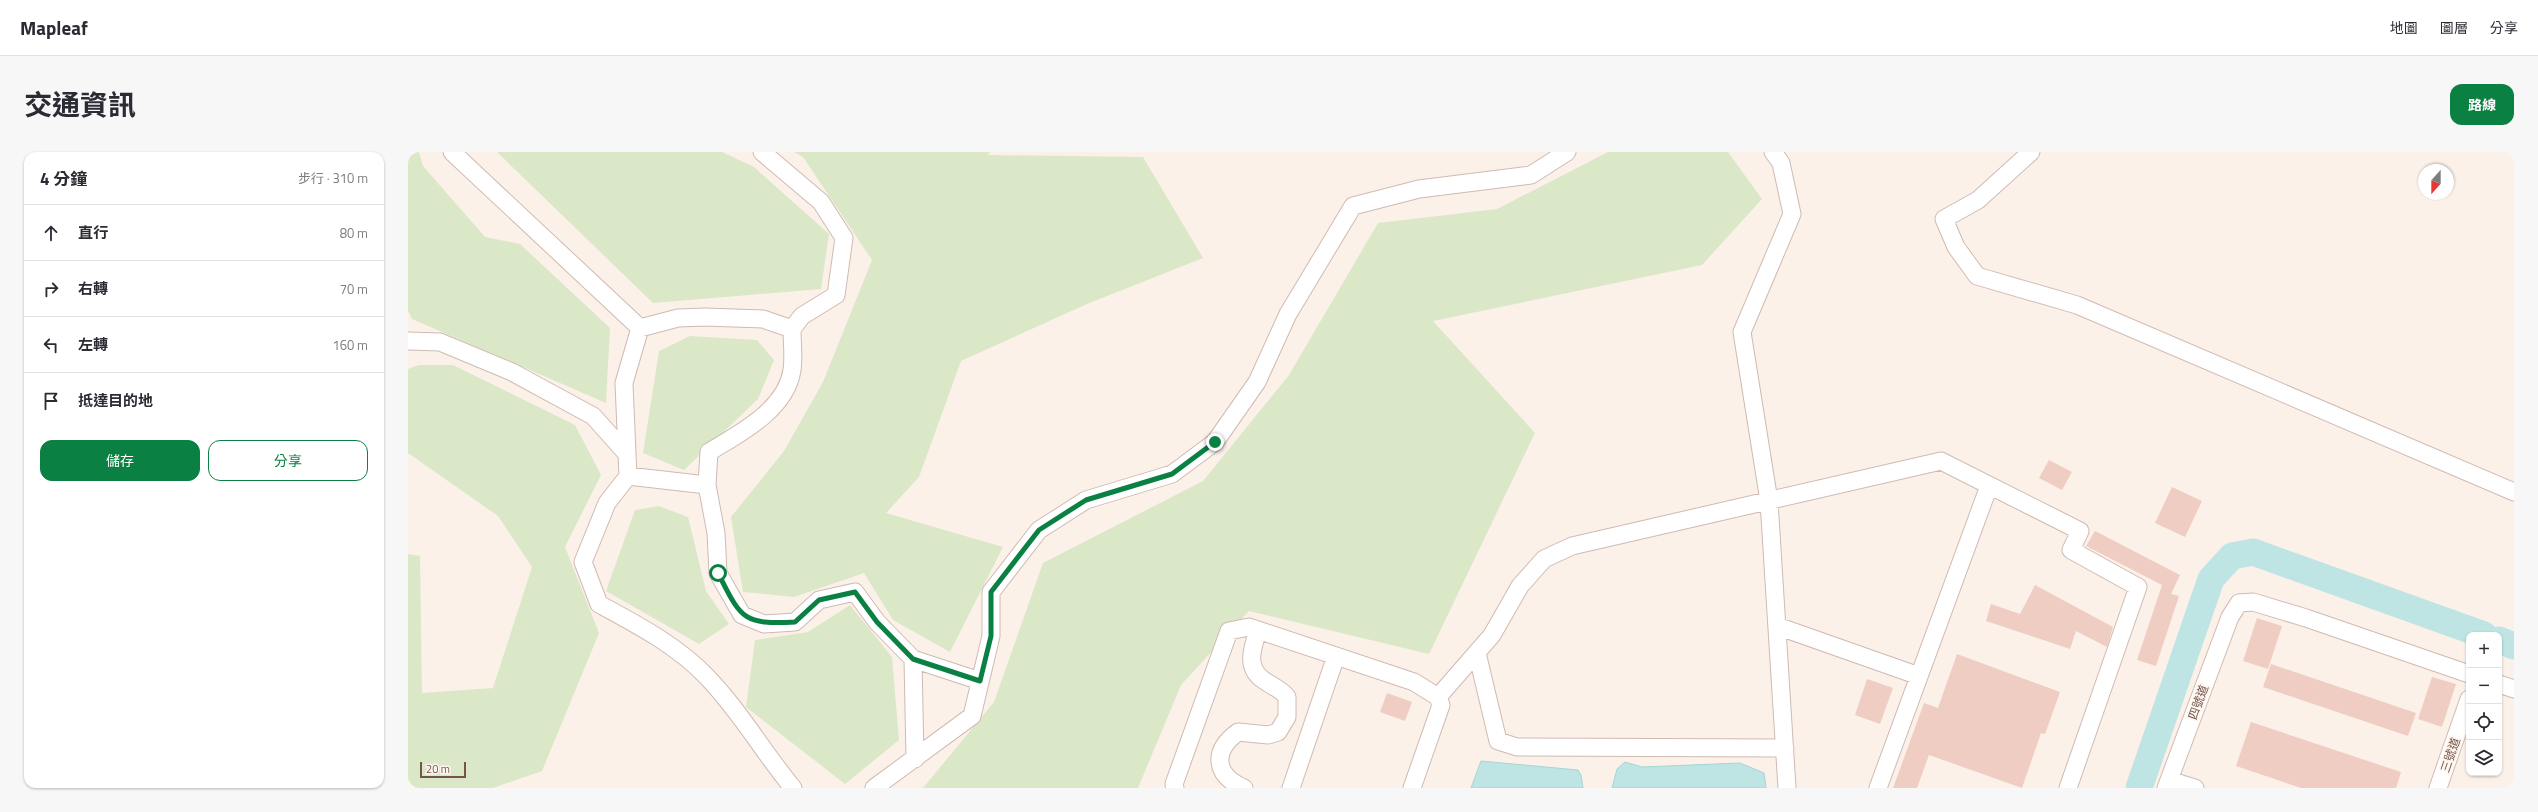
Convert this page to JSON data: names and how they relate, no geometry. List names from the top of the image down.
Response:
{
  "streets": {
    "lane": ["四號道", "三號道"]
  },
  "scale_bar": "20 m",
  "north": "bottom",
  "page": {
    "header": "Mapleaf",
    "nav": ["地圖", "圖層", "分享"],
    "title": "交通資訊",
    "buttons": [
      "路線",
      ["儲存", "分享"]
    ],
    "heading": ["4 分鐘", "步行 · 310 m"],
    "list": [
      ["直行", "80 m"],
      ["右轉", "70 m"],
      ["左轉", "160 m"],
      "抵達目的地"
    ],
    "map_buttons": ["+", "−"],
    "scale": "20 m"
  }
}
